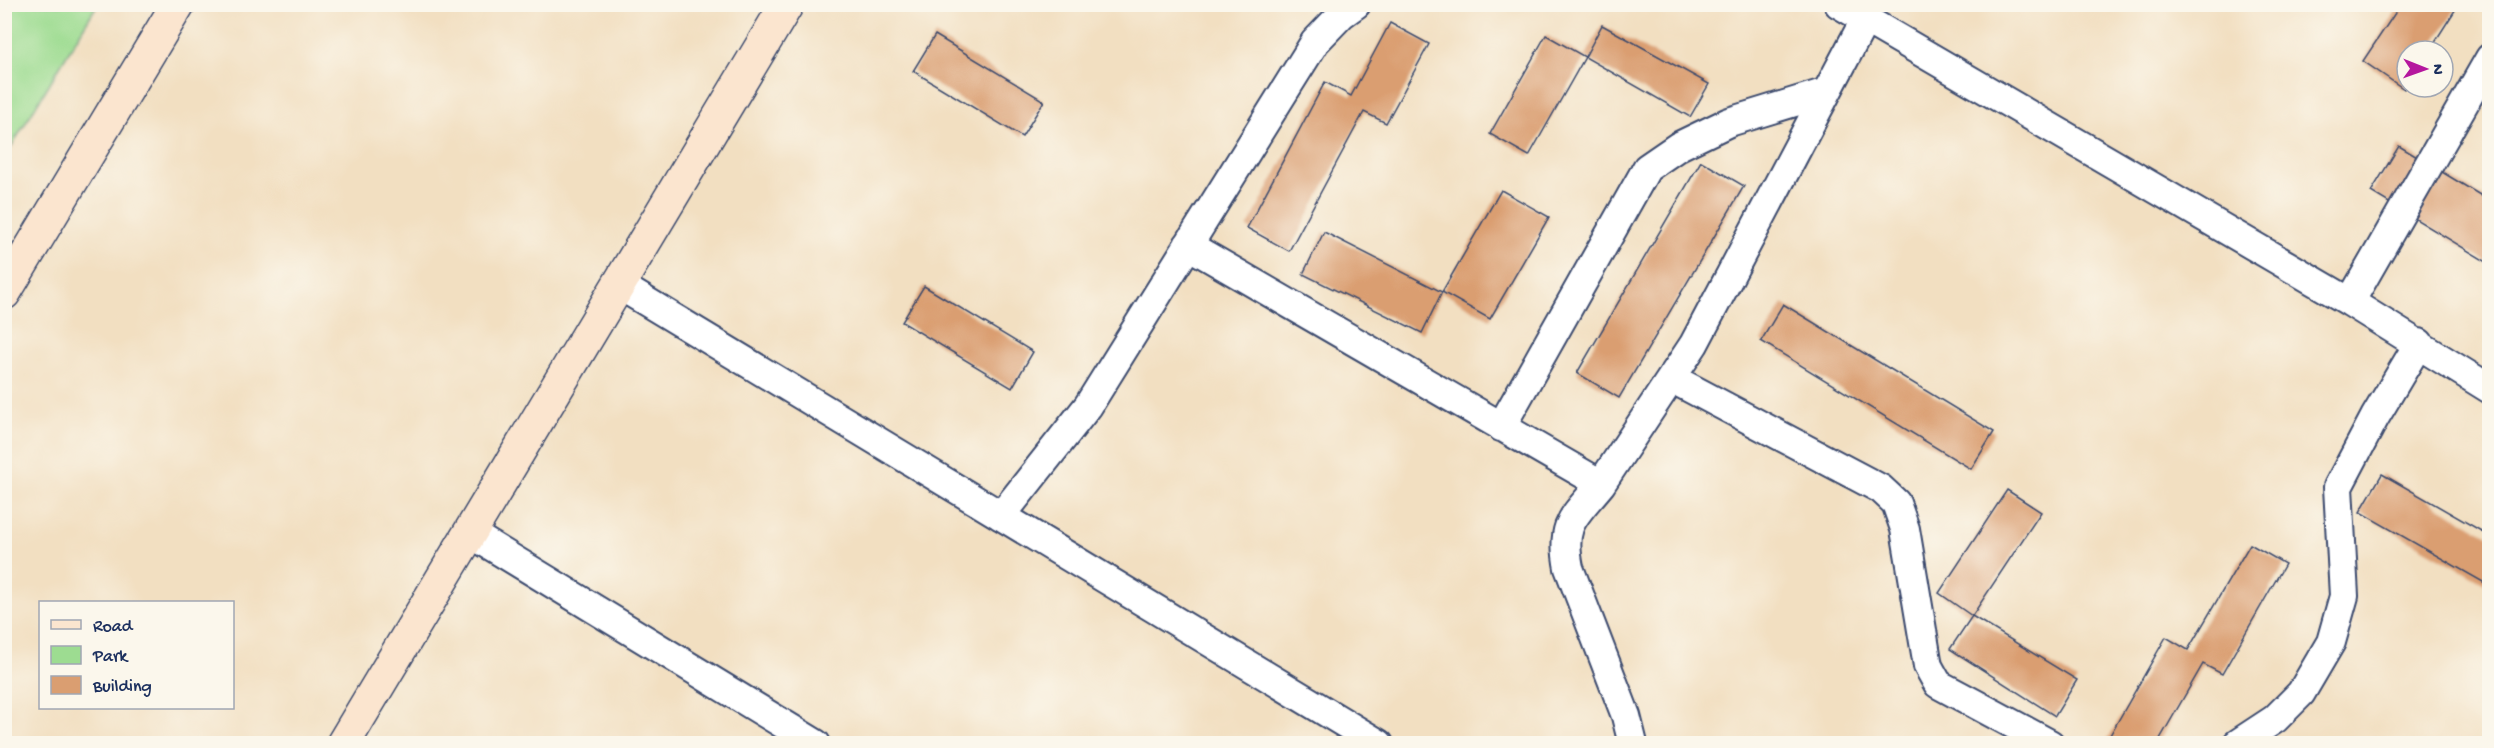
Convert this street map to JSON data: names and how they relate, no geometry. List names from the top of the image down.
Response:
{
  "legend": ["Road", "Park", "Building"],
  "north": "right"
}
